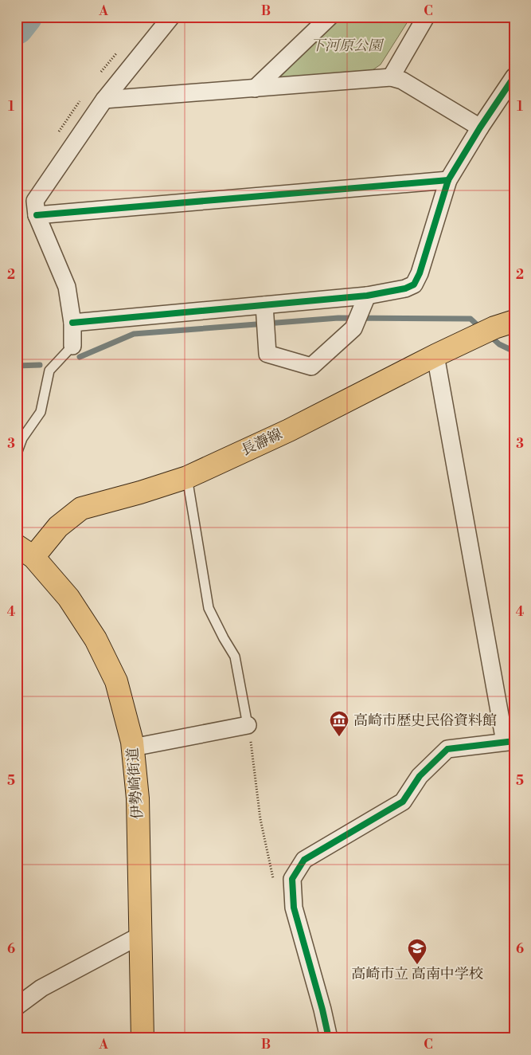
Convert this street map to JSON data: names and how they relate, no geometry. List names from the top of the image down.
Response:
{
  "streets": {
    "main road": ["長瀞線", "伊勢崎街道"]
  },
  "crossings": [
    ["長瀞線", "伊勢崎街道"]
  ],
  "parks": ["下河原公園"],
  "places": {
    "museum": ["高崎市歴史民俗資料館"],
    "school or university": ["高崎市立 高南中学校"]
  },
  "grid": {
    "columns": ["A", "B", "C"],
    "rows": [
      "1",
      "2",
      "3",
      "4",
      "5",
      "6"
    ]
  }
}
